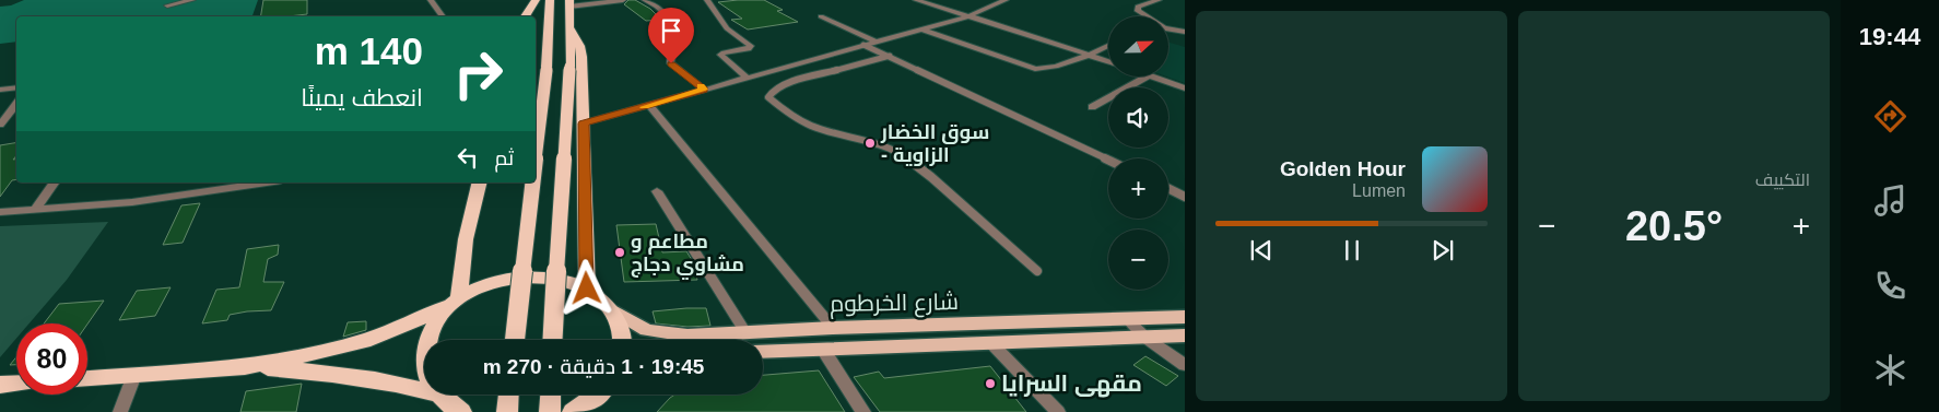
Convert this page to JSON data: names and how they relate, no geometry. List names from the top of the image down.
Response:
{
  "streets": {
    "main road": ["شارع الخرطوم"]
  },
  "places": ["سوق الخضار - الزاوية", "مطاعم و مشاوي دجاج", "مقهى السرايا"],
  "north": "right",
  "page": {
    "tabs": "19:44",
    "tile": "التكييف",
    "map_buttons": ["+", "−"],
    "turn": ["140 m", "انعطف يمينًا"],
    "then": "ثم",
    "song": ["Golden Hour", "Lumen"],
    "heat": ["−", "20.5°", "+"],
    "limit": "80",
    "trip": "19:45 · 1 دقيقة · 270 m"
  }
}
